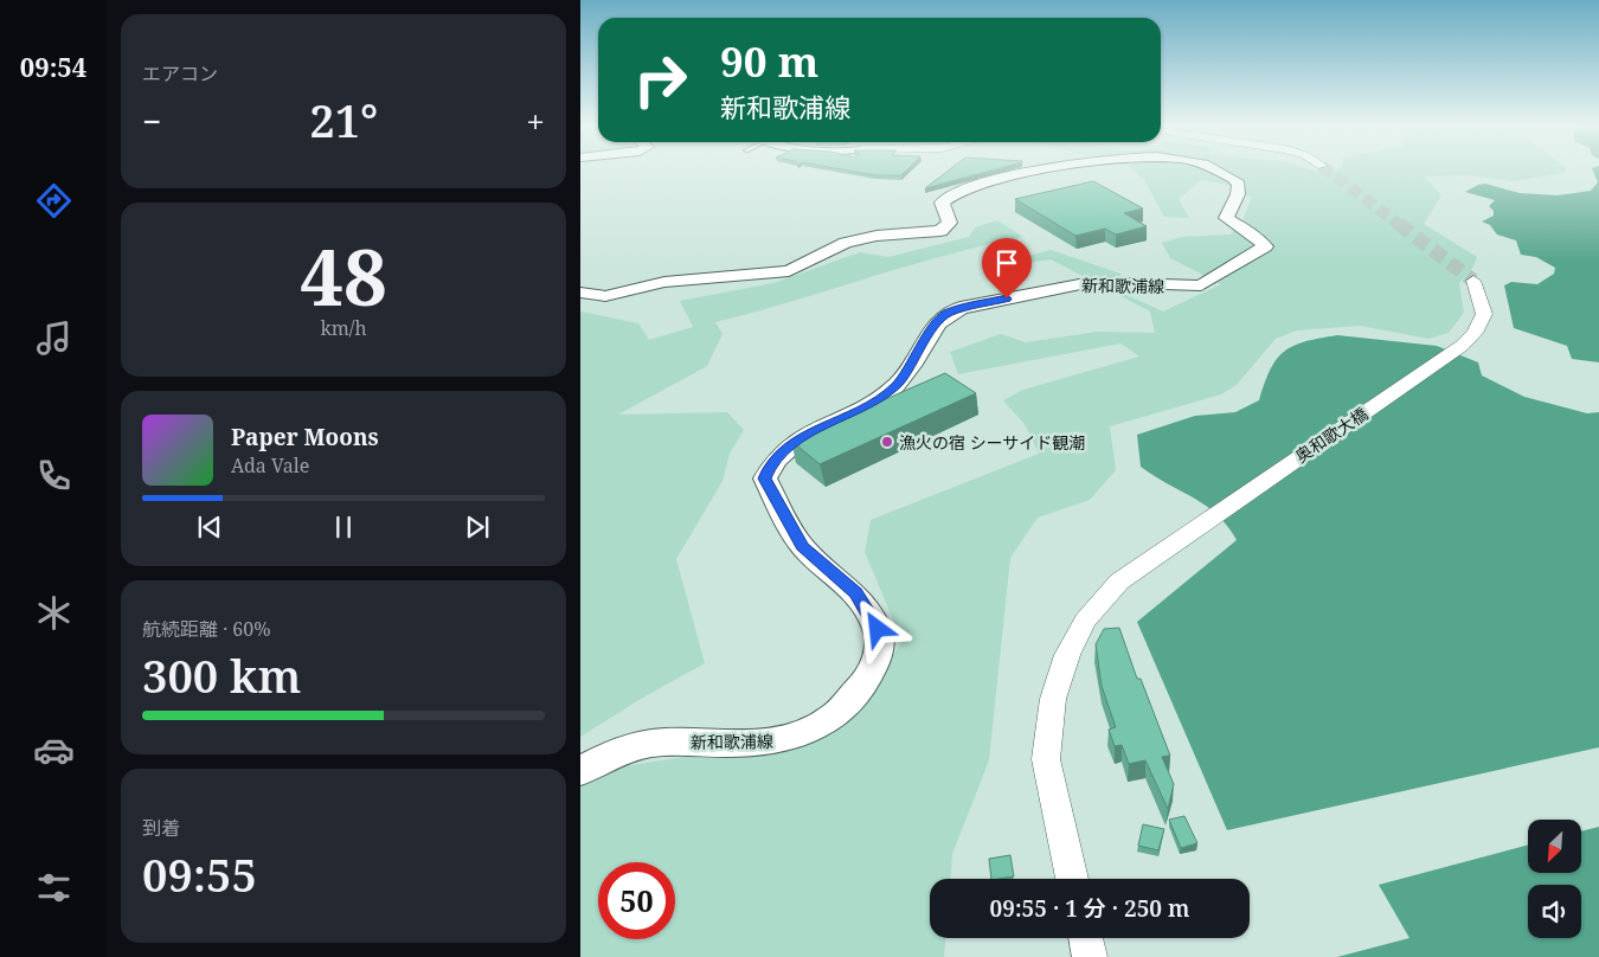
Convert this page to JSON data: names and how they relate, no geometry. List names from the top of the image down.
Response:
{
  "streets": {
    "main road": ["新和歌浦線"],
    "street": ["奥和歌大橋"]
  },
  "places": ["漁火の宿 シーサイド観潮"],
  "north": "bottom left",
  "page": {
    "tabs": "09:54",
    "tile": [
      "エアコン",
      ["48", "km/h"],
      ["航続距離 · 60%", "300 km"],
      ["到着", "09:55"]
    ],
    "turn": ["90 m", "新和歌浦線"],
    "heat": ["−", "21°", "+"],
    "song": ["Paper Moons", "Ada Vale"],
    "limit": "50",
    "trip": "09:55 · 1 分 · 250 m"
  }
}
